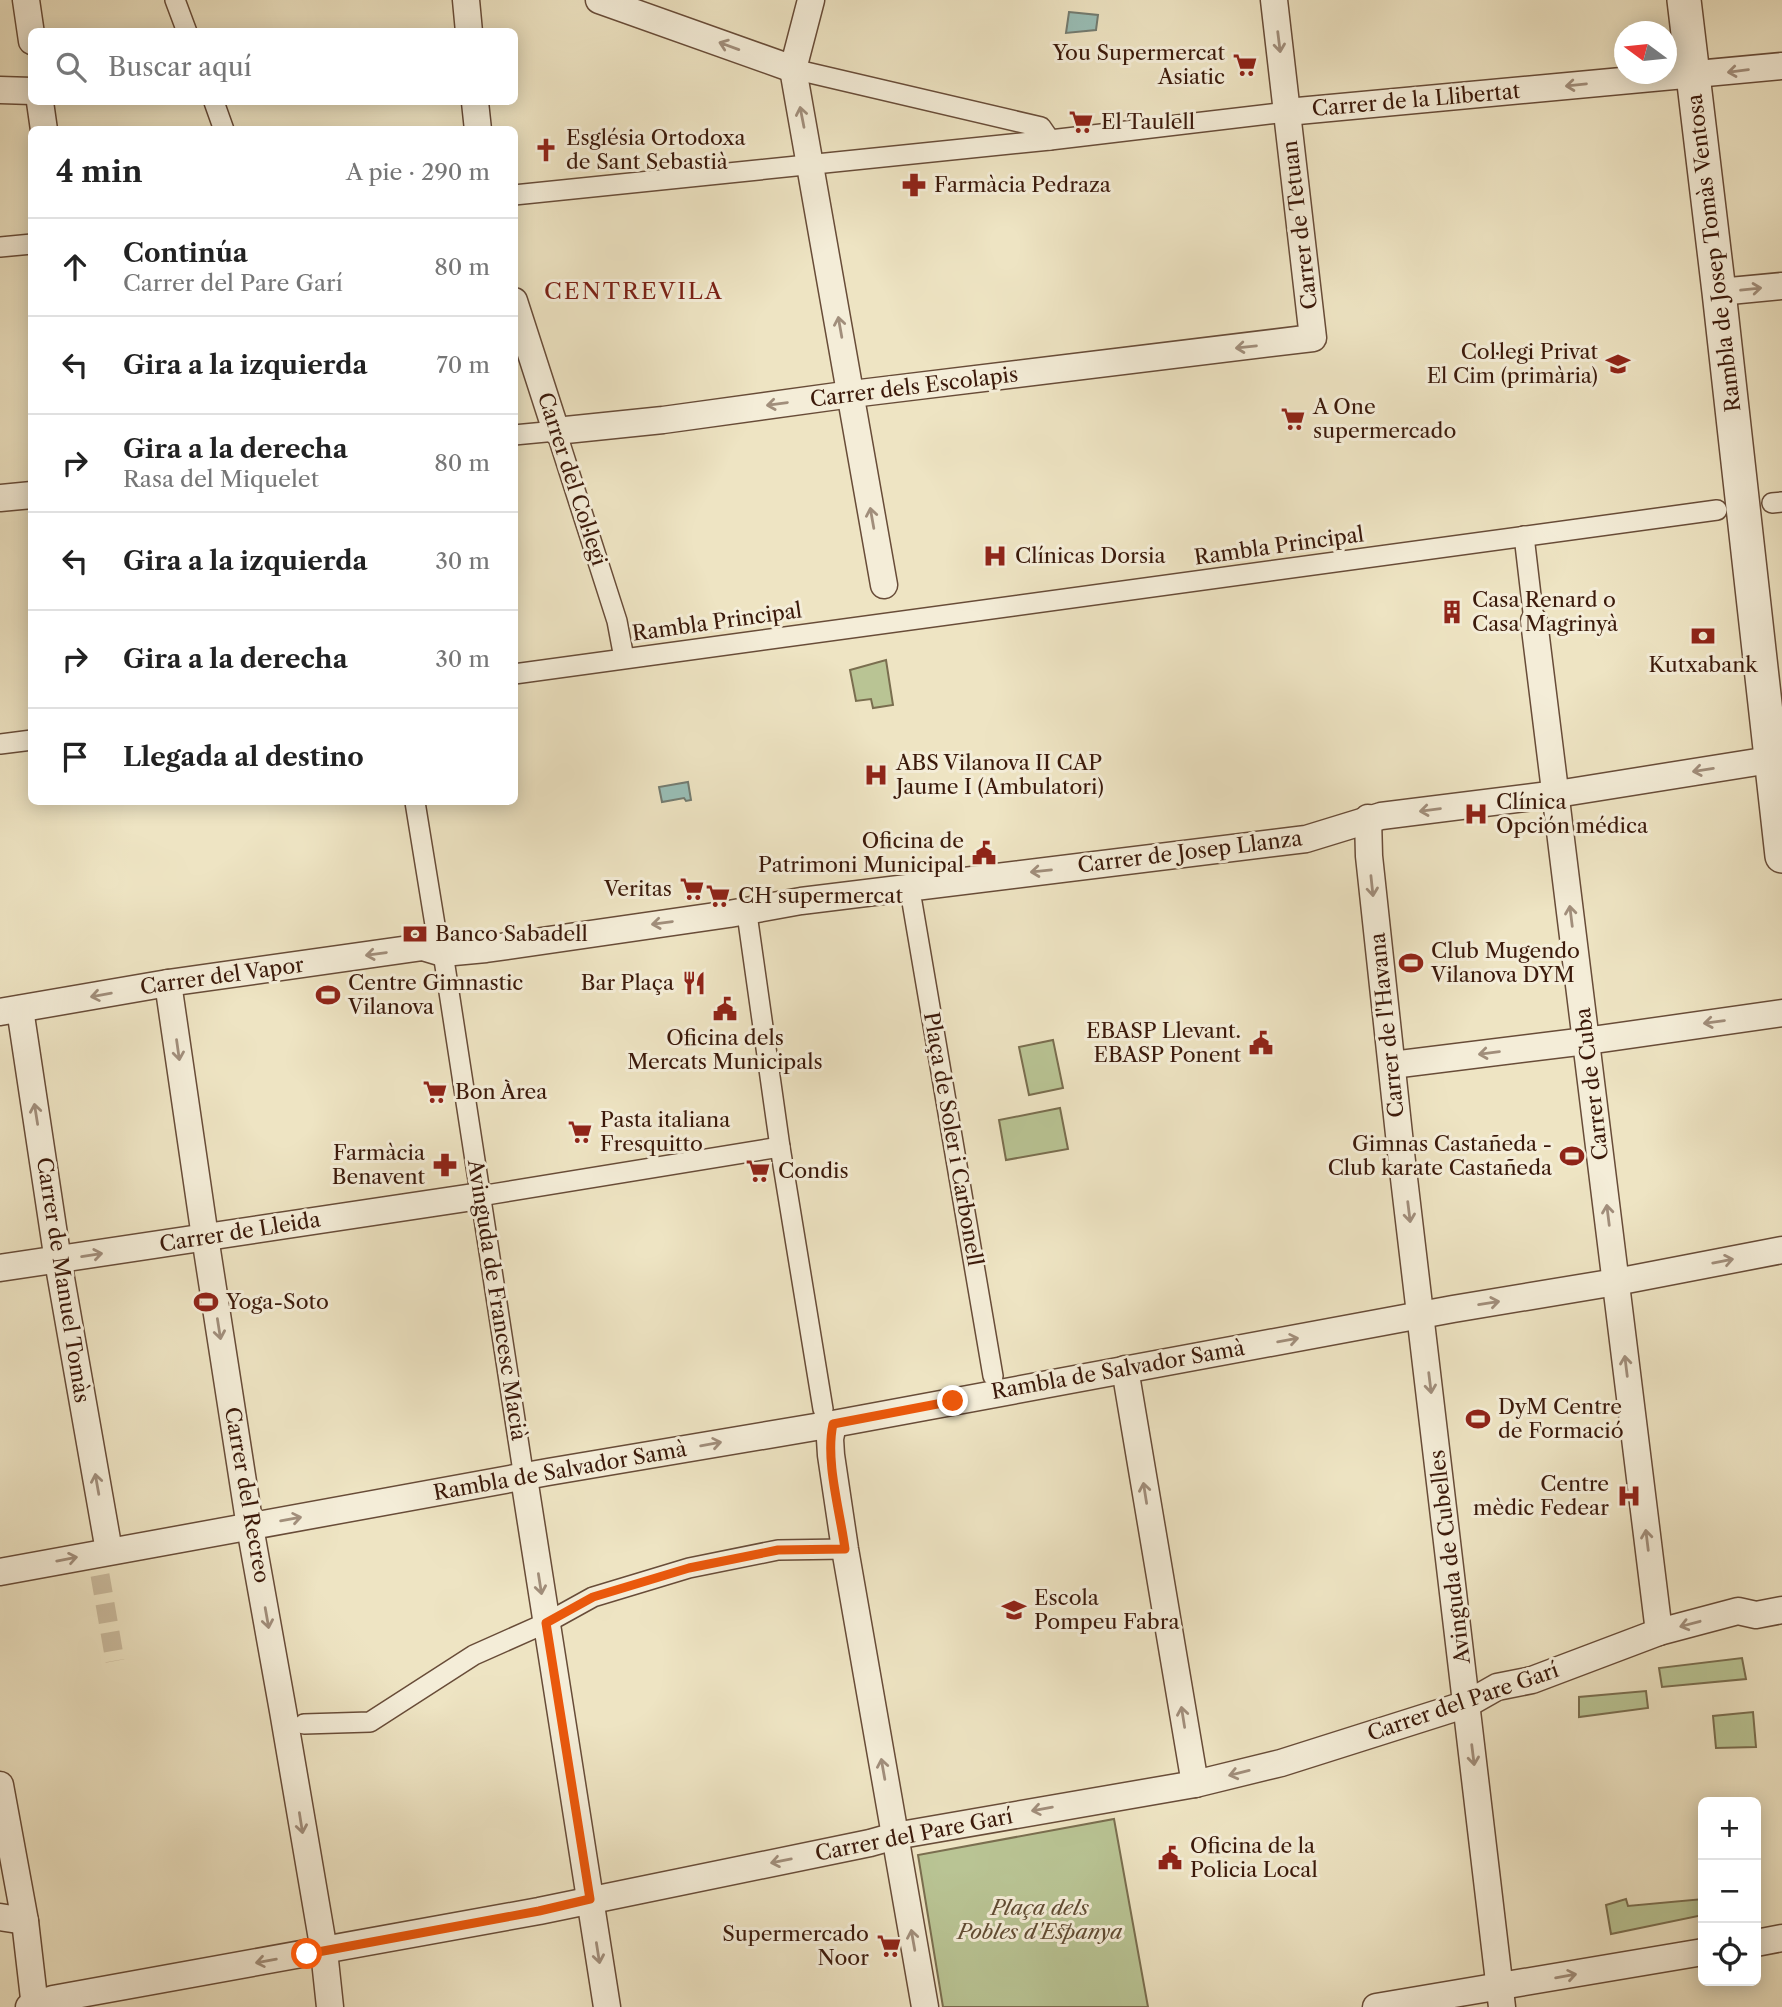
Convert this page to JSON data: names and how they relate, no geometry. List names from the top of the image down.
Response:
{
  "streets": {
    "street": [
      "Carrer de la Llibertat",
      "Carrer de Tetuan",
      "Rambla de Josep Tomàs Ventosa",
      "Carrer dels Escolapis",
      "Carrer del Col·legi",
      "Rambla Principal",
      "Carrer de Josep Llanza",
      "Carrer del Vapor",
      "Carrer de l'Havana",
      "Carrer de Cuba",
      "Plaça de Soler i Carbonell",
      "Carrer de Lleida",
      "Carrer de Manuel Tomàs",
      "Avinguda de Francesc Macià",
      "Rambla de Salvador Samà",
      "Carrer del Recreo",
      "Avinguda de Cubelles",
      "Carrer del Pare Garí"
    ]
  },
  "crossings": [
    ["Carrer de la Llibertat", "Carrer de Tetuan"],
    ["Carrer de la Llibertat", "Rambla de Josep Tomàs Ventosa"],
    ["Carrer de Tetuan", "Carrer dels Escolapis"],
    ["Rambla de Josep Tomàs Ventosa", "Rambla Principal"],
    ["Rambla de Josep Tomàs Ventosa", "Carrer de Josep Llanza"],
    ["Carrer dels Escolapis", "Carrer del Col·legi"],
    ["Carrer del Col·legi", "Rambla Principal"],
    ["Rambla Principal", "Carrer de Cuba"],
    ["Carrer de Josep Llanza", "Carrer del Vapor"],
    ["Carrer de Josep Llanza", "Carrer de l'Havana"],
    ["Carrer de Josep Llanza", "Carrer de Cuba"],
    ["Carrer del Vapor", "Carrer de Manuel Tomàs"],
    ["Carrer del Vapor", "Avinguda de Francesc Macià"],
    ["Carrer del Vapor", "Carrer del Recreo"],
    ["Carrer de l'Havana", "Rambla de Salvador Samà"],
    ["Carrer de l'Havana", "Avinguda de Cubelles"],
    ["Carrer de Cuba", "Rambla de Salvador Samà"],
    ["Carrer de Cuba", "Carrer del Pare Garí"],
    ["Carrer de Lleida", "Carrer de Manuel Tomàs"],
    ["Carrer de Lleida", "Avinguda de Francesc Macià"],
    ["Carrer de Lleida", "Carrer del Recreo"],
    ["Carrer de Manuel Tomàs", "Rambla de Salvador Samà"],
    ["Avinguda de Francesc Macià", "Rambla de Salvador Samà"],
    ["Avinguda de Francesc Macià", "Carrer del Pare Garí"],
    ["Rambla de Salvador Samà", "Carrer del Recreo"],
    ["Rambla de Salvador Samà", "Avinguda de Cubelles"],
    ["Carrer del Recreo", "Carrer del Pare Garí"],
    ["Avinguda de Cubelles", "Carrer del Pare Garí"]
  ],
  "one_way": [
    "Carrer de la Llibertat",
    "Carrer dels Escolapis",
    "Carrer de Josep Llanza",
    "Carrer del Vapor",
    "Carrer de l'Havana",
    "Carrer de Cuba",
    "Carrer de Manuel Tomàs",
    "Carrer del Recreo",
    "Avinguda de Cubelles",
    "Carrer del Pare Garí"
  ],
  "districts": ["CENTREVILA"],
  "parks": ["Plaça dels Pobles d'Espanya"],
  "places": {
    "supermarket": [
      "You Supermercat Asiatic",
      "El Taulell",
      "A One supermercado",
      "Veritas",
      "CH supermercat",
      "Bon Àrea",
      "Pasta italiana Fresquitto",
      "Condis",
      "Supermercado Noor"
    ],
    "church": ["Església Ortodoxa de Sant Sebastià"],
    "pharmacy": ["Farmàcia Pedraza", "Farmàcia Benavent"],
    "school or university": ["Col·legi Privat El Cim (primària)", "Escola Pompeu Fabra"],
    "hospital": [
      "Clínicas Dorsia",
      "ABS Vilanova II CAP Jaume I (Ambulatori)",
      "Clínica Opción médica",
      "Centre mèdic Fedear"
    ],
    "building": ["Casa Renard o Casa Magrinyà"],
    "bank": ["Kutxabank", "Banco Sabadell"],
    "public building": [
      "Oficina de Patrimoni Municipal",
      "Oficina dels Mercats Municipals",
      "EBASP Llevant. EBASP Ponent",
      "Oficina de la Policia Local"
    ],
    "sports": [
      "Club Mugendo Vilanova DYM",
      "Centre Gimnastic Vilanova",
      "Gimnas Castañeda - Club karate Castañeda",
      "Yoga-Soto",
      "DyM Centre de Formació"
    ],
    "restaurant": ["Bar Plaça"]
  },
  "north": "left",
  "page": {
    "search": "Buscar aquí",
    "heading": ["4 min", "A pie · 290 m"],
    "list": [
      ["Continúa", "Carrer del Pare Garí", "80 m"],
      ["Gira a la izquierda", "70 m"],
      ["Gira a la derecha", "Rasa del Miquelet", "80 m"],
      ["Gira a la izquierda", "30 m"],
      ["Gira a la derecha", "30 m"],
      "Llegada al destino"
    ],
    "map_buttons": ["+", "−"]
  }
}
